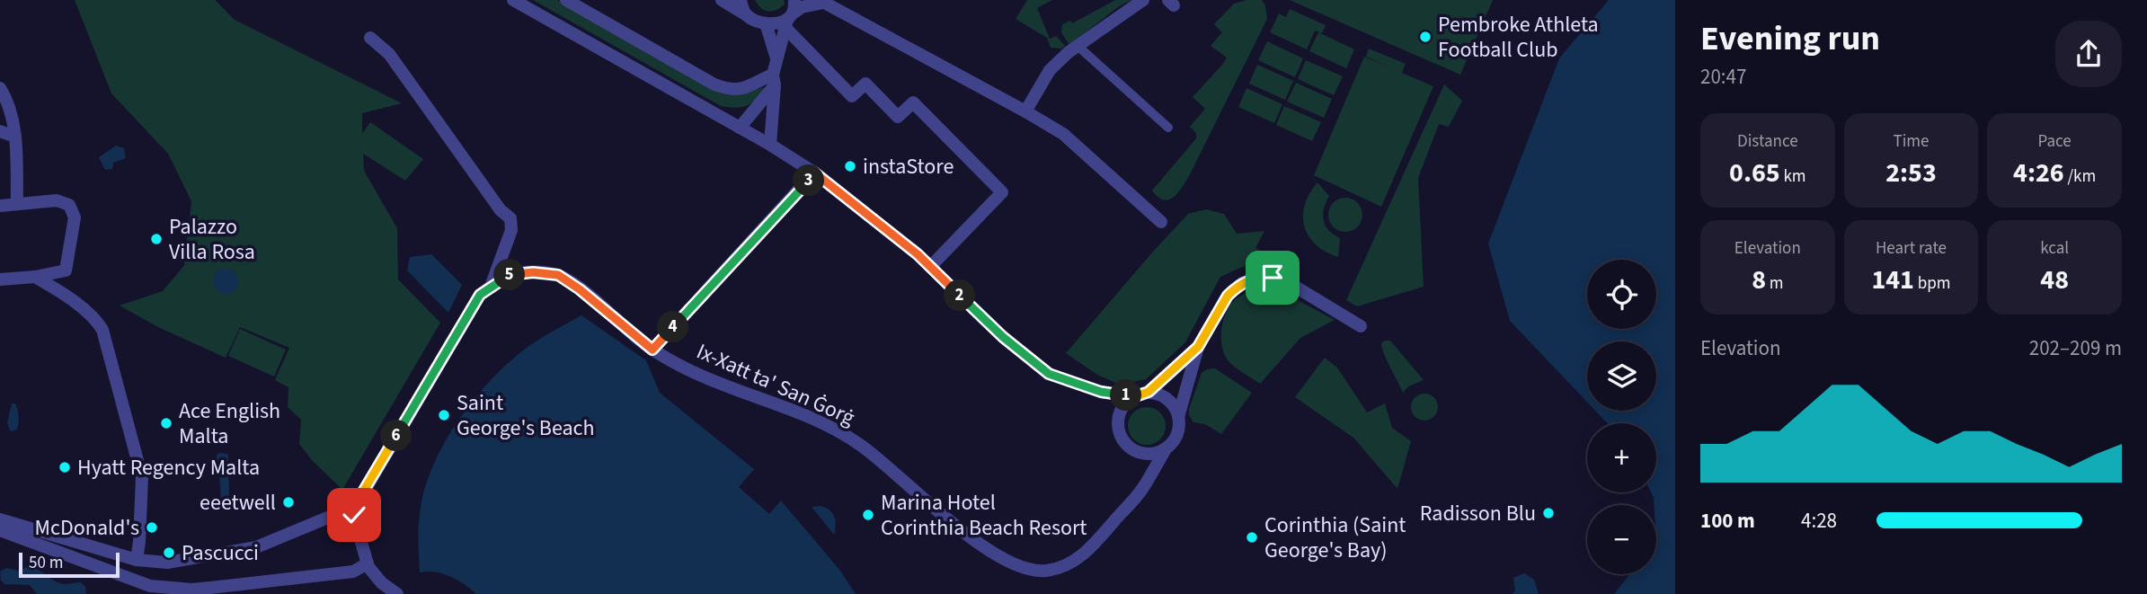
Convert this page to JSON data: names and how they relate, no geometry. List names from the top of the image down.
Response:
{
  "streets": {
    "street": ["Ix-Xatt ta' San Ġorġ"]
  },
  "places": [
    "Pembroke Athleta Football Club",
    "instaStore",
    "Palazzo Villa Rosa",
    "Saint George's Beach",
    "Ace English Malta",
    "Hyatt Regency Malta",
    "eeetwell",
    "Radisson Blu",
    "Marina Hotel Corinthia Beach Resort",
    "McDonald's",
    "Corinthia (Saint George's Bay)",
    "Pascucci"
  ],
  "scale_bar": "50 m",
  "page": {
    "heading": ["Evening run", "20:47"],
    "stats": [
      ["Distance", "0.65 km"],
      ["Time", "2:53"],
      ["Pace", "4:26 /km"],
      ["Elevation", "8 m"],
      ["Heart rate", "141 bpm"],
      ["kcal", "48"]
    ],
    "pins": [
      "3",
      "5",
      "2",
      "4",
      "1",
      "6"
    ],
    "map_buttons": ["+", "−"],
    "chart": ["Elevation", "202–209 m"],
    "list": [
      {
        "name": "100 m",
        "note": "4:28"
      }
    ],
    "scale": "50 m"
  }
}
